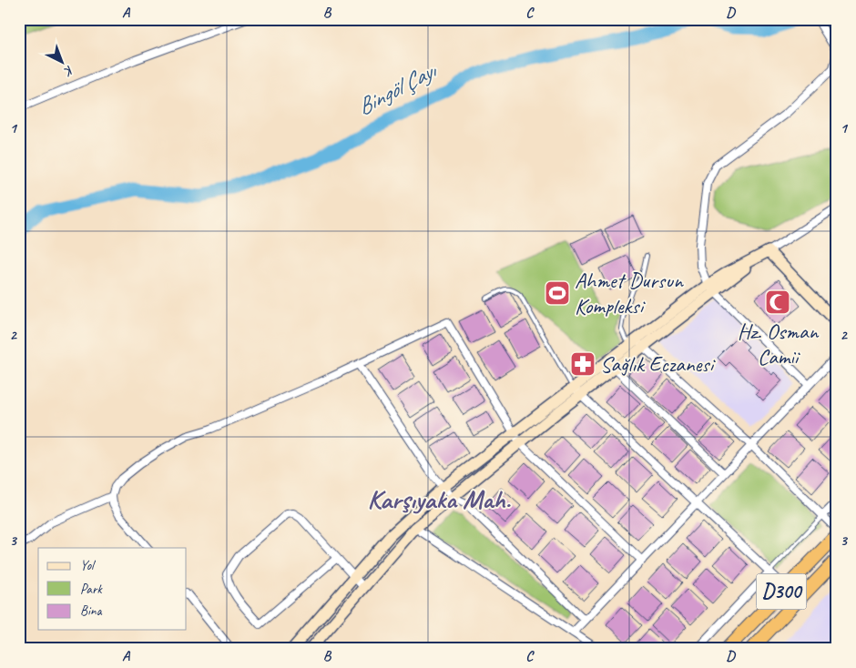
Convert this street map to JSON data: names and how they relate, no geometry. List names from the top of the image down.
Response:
{
  "streets": {
    "highway": ["D300"]
  },
  "districts": ["Karşıyaka Mah."],
  "water": ["Bingöl Çayı"],
  "places": {
    "sports": ["Ahmet Dursun Kompleksi"],
    "mosque": ["Hz. Osman Camii"],
    "pharmacy": ["Sağlık Eczanesi"]
  },
  "legend": ["Yol", "Park", "Bina"],
  "north": "bottom right",
  "grid": {
    "columns": [
      "A",
      "B",
      "C",
      "D"
    ],
    "rows": ["1", "2", "3"]
  }
}
